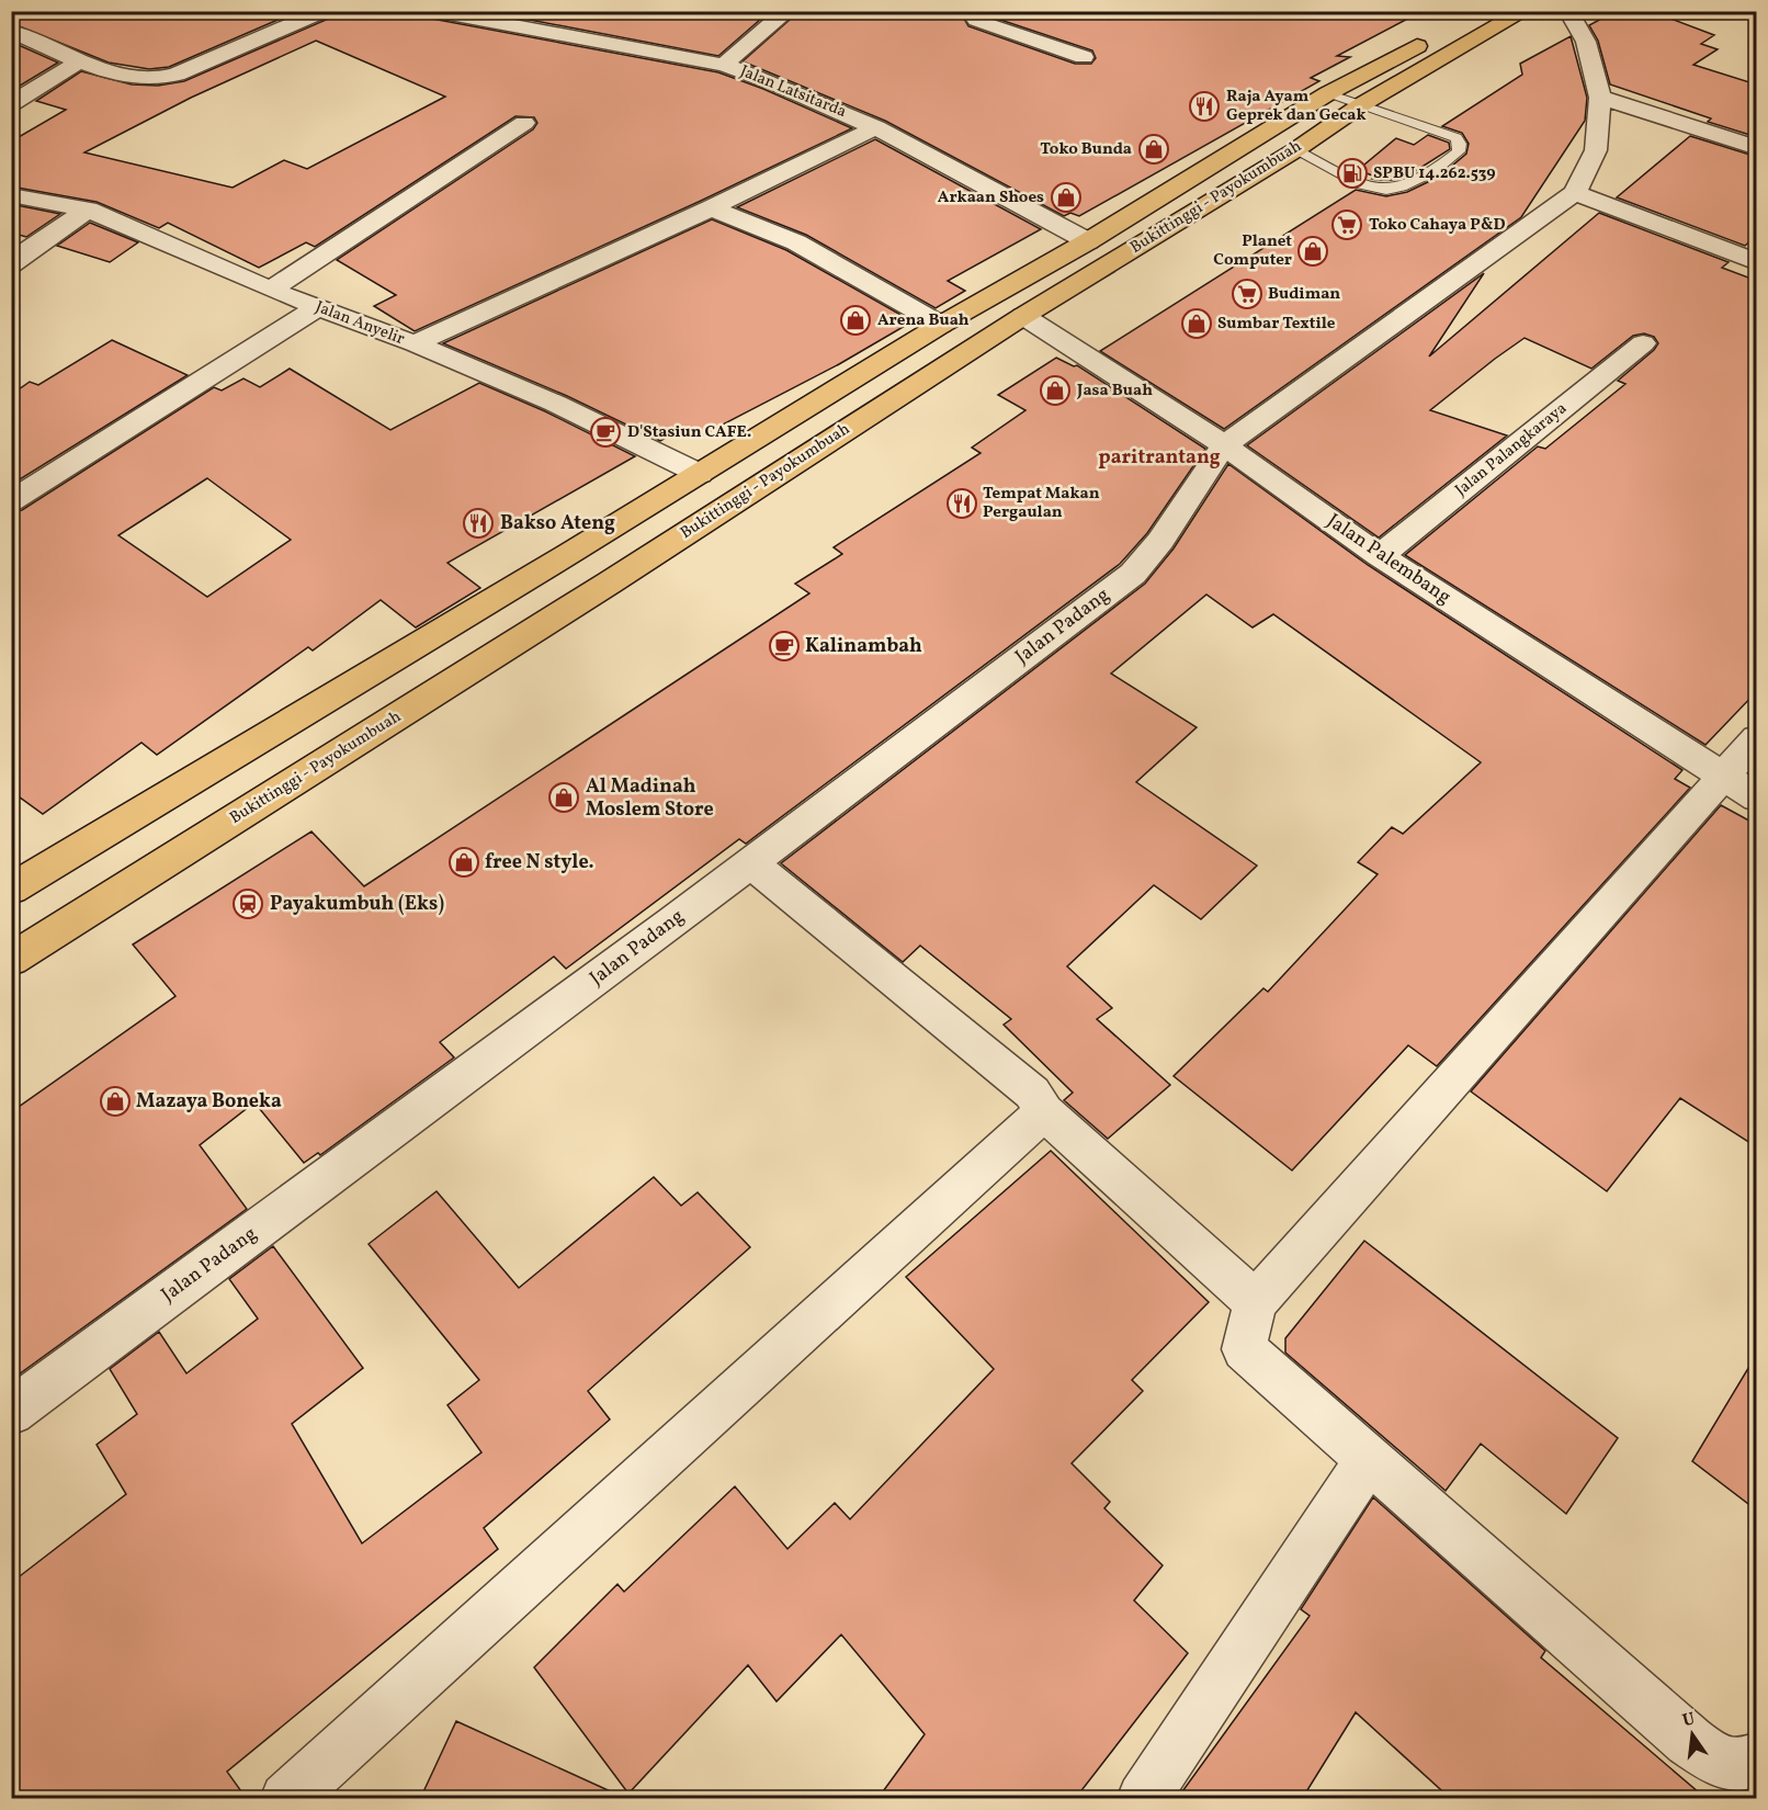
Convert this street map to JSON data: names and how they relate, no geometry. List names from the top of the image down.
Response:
{
  "streets": {
    "highway": ["Bukittinggi - Payokumbuah"],
    "street": [
      "Jalan Latsitarda",
      "Jalan Anyelir",
      "Jalan Palangkaraya",
      "Jalan Palembang",
      "Jalan Padang"
    ]
  },
  "crossings": [
    ["Jalan Latsitarda", "Bukittinggi - Payokumbuah"],
    ["Bukittinggi - Payokumbuah", "Jalan Anyelir"],
    ["Bukittinggi - Payokumbuah", "Jalan Palembang"],
    ["Jalan Palangkaraya", "Jalan Palembang"],
    ["Jalan Palembang", "Jalan Padang"]
  ],
  "districts": ["paritrantang"],
  "places": {
    "restaurant": ["Raja Ayam Geprek dan Gecak", "Tempat Makan Pergaulan", "Bakso Ateng"],
    "shop": [
      "Toko Bunda",
      "Arkaan Shoes",
      "Planet Computer",
      "Arena Buah",
      "Sumbar Textile",
      "Jasa Buah",
      "Al Madinah Moslem Store",
      "free N style.",
      "Mazaya Boneka"
    ],
    "fuel station": ["SPBU 14.262.539"],
    "supermarket": ["Toko Cahaya P&D", "Budiman"],
    "cafe": ["D'Stasiun CAFE.", "Kalinambah"],
    "station": ["Payakumbuh (Eks)"]
  },
  "north": "top"
}
